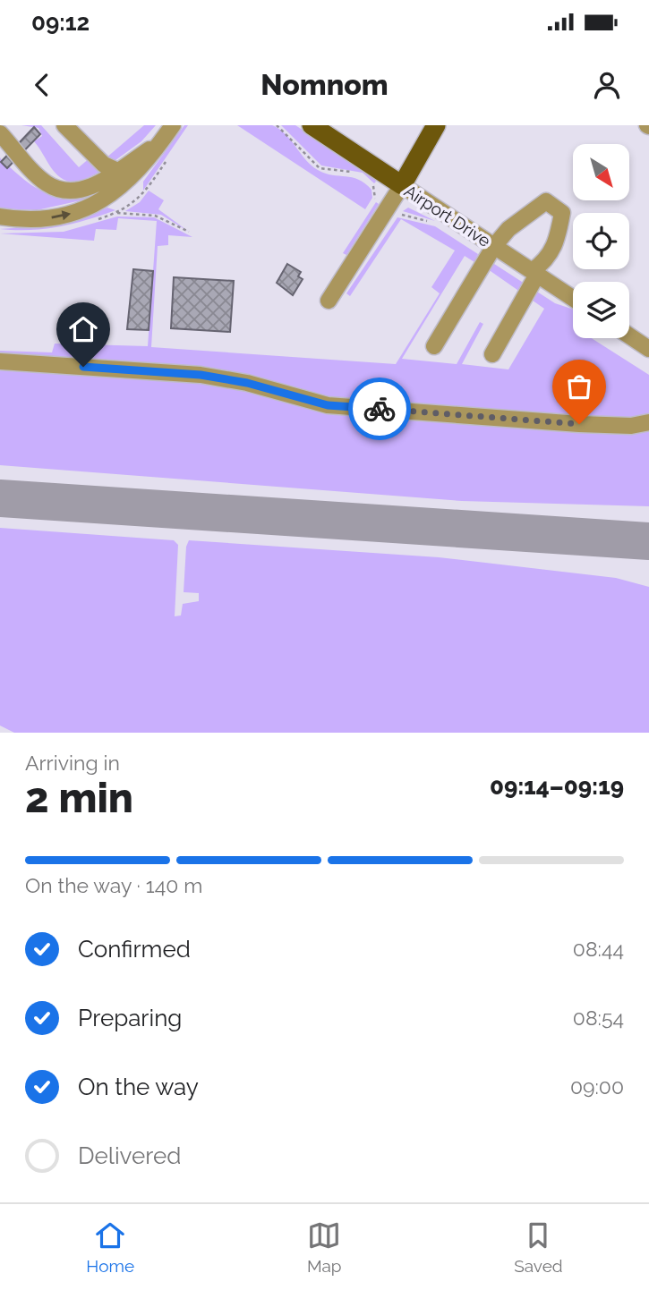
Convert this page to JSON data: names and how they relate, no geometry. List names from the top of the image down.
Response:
{
  "streets": {
    "main road": ["Airport Drive"]
  },
  "north": "bottom right",
  "page": {
    "status": "09:12",
    "header": "Nomnom",
    "heading": ["2 min", "Arriving in", "09:14–09:19"],
    "bar": "On the way · 140 m",
    "list": [
      ["Confirmed", "08:44"],
      ["Preparing", "08:54"],
      ["On the way", "09:00"],
      "Delivered"
    ],
    "tabs": ["Home", "Map", "Saved"]
  }
}
